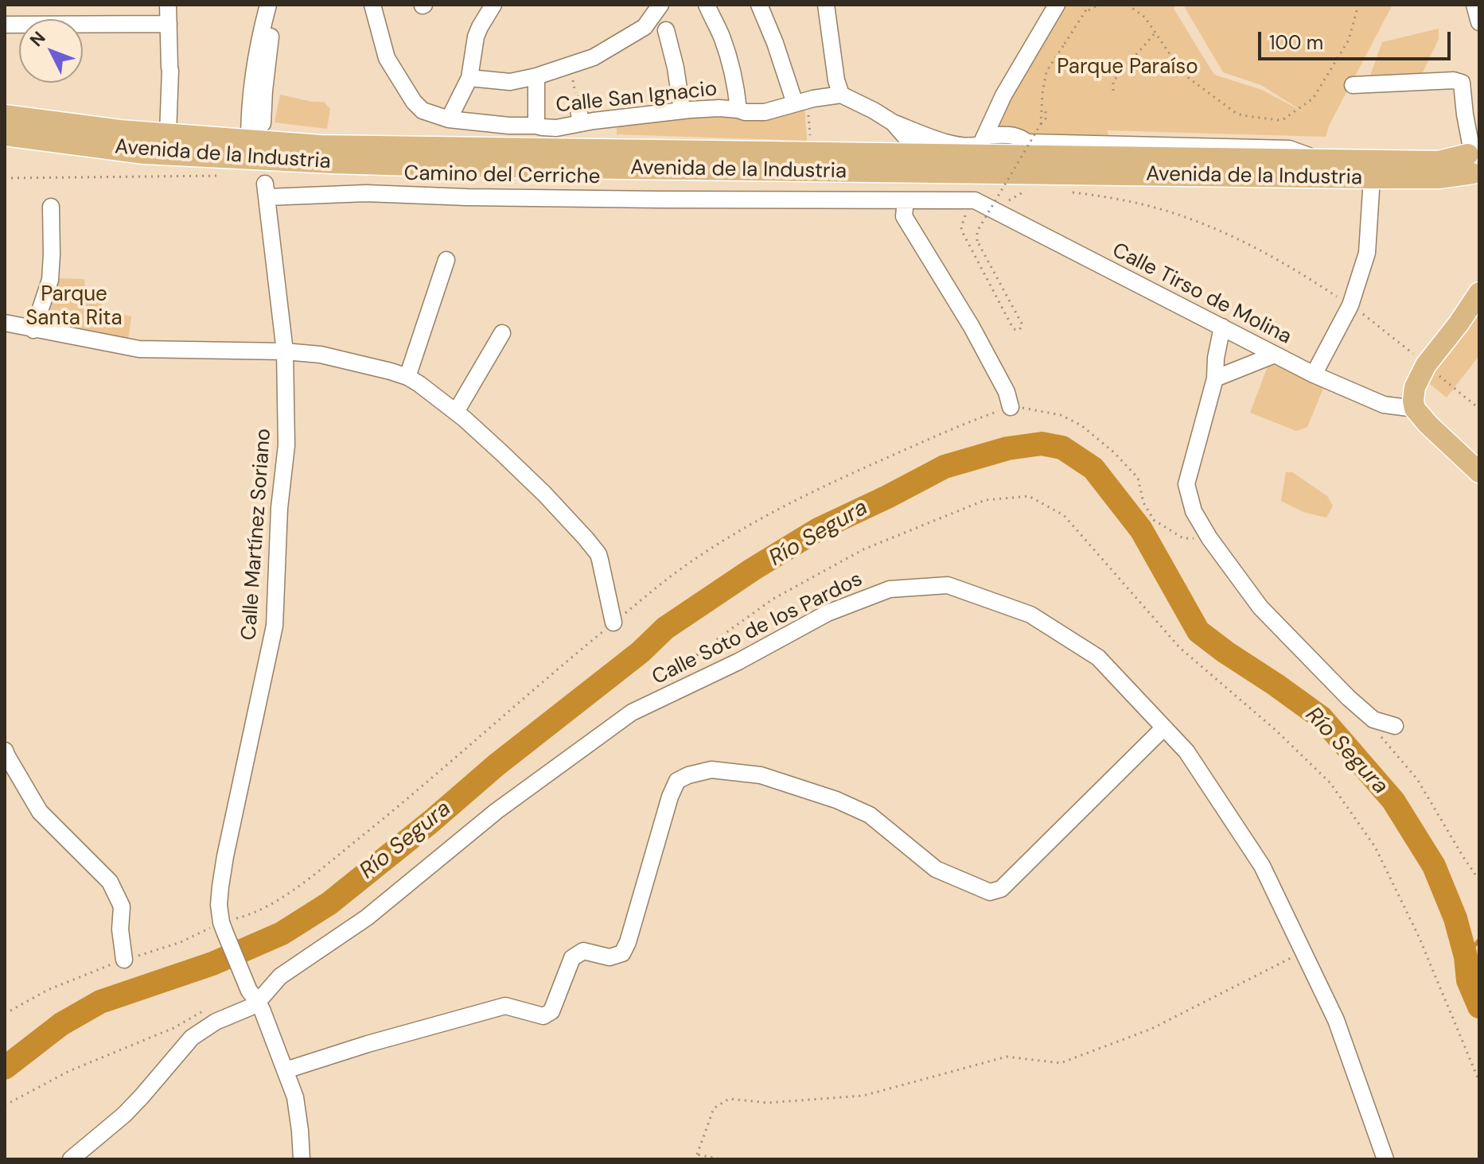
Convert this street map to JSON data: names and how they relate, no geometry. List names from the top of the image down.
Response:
{
  "streets": {
    "main road": ["Avenida de la Industria"],
    "street": [
      "Calle San Ignacio",
      "Camino del Cerriche",
      "Calle Tirso de Molina",
      "Calle Martínez Soriano",
      "Calle Soto de los Pardos"
    ]
  },
  "crossings": [
    ["Avenida de la Industria", "Camino del Cerriche"],
    ["Avenida de la Industria", "Calle Tirso de Molina"],
    ["Camino del Cerriche", "Calle Tirso de Molina"],
    ["Camino del Cerriche", "Calle Martínez Soriano"]
  ],
  "water": ["Río Segura"],
  "parks": ["Parque Paraíso", "Parque Santa Rita"],
  "scale_bar": "100 m",
  "north": "top left"
}
